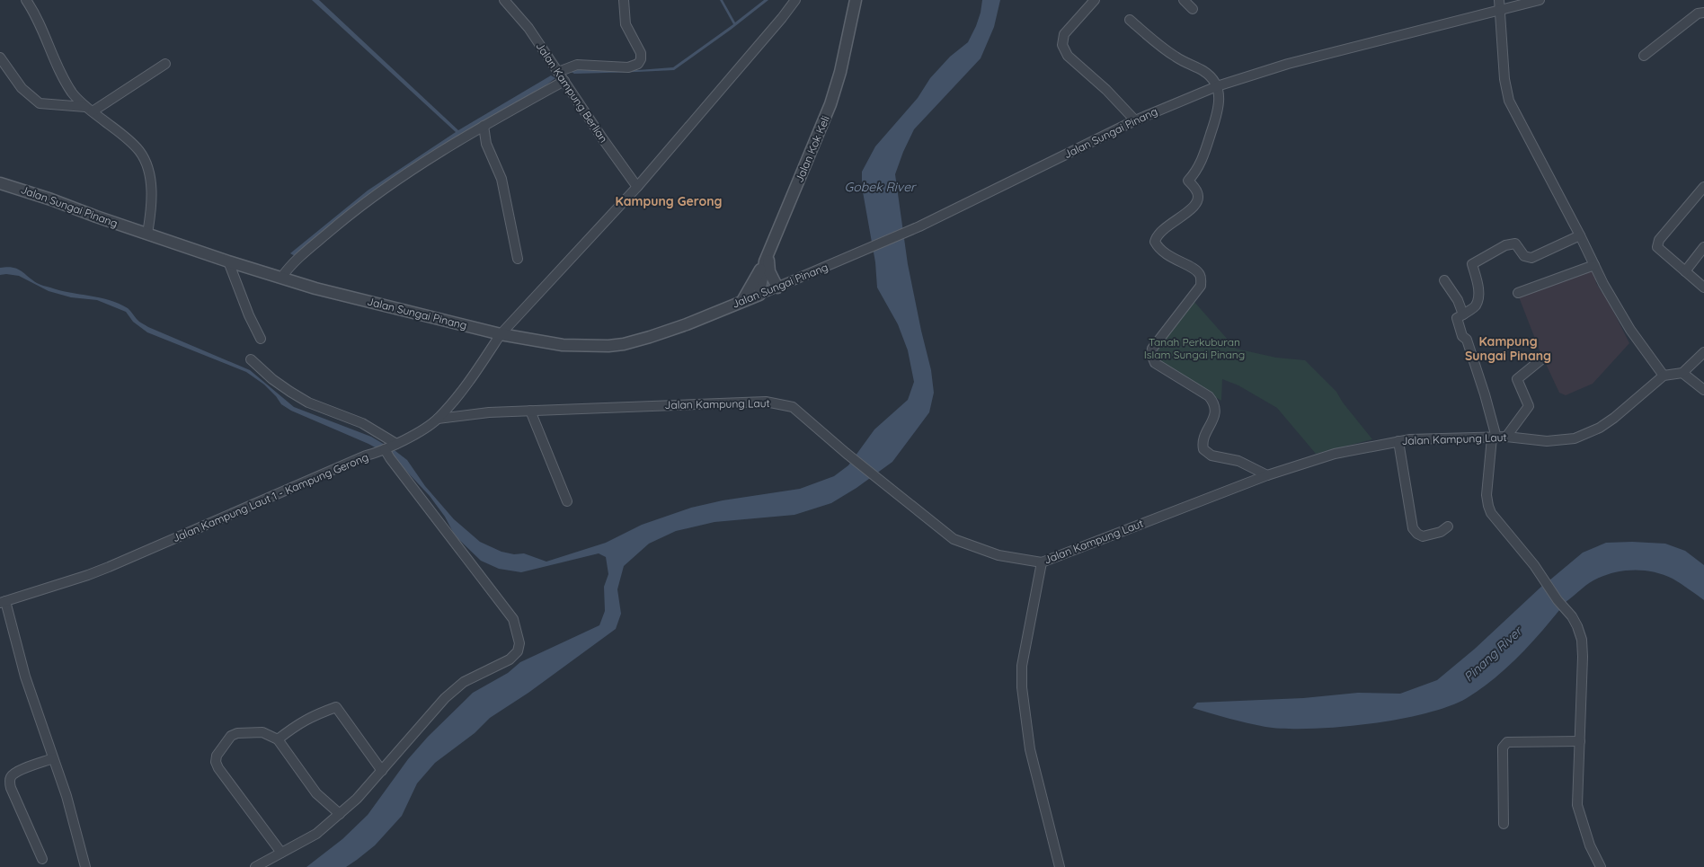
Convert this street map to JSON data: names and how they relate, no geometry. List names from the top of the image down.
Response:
{
  "streets": {
    "street": [
      "Jalan Kampung Berlian",
      "Jalan Sungai Pinang",
      "Jalan Kok Keli",
      "Jalan Kampung Laut",
      "Jalan Kampung Laut 1 - Kampung Gerong"
    ]
  },
  "crossings": [
    ["Jalan Kampung Berlian", "Jalan Kampung Laut 1 - Kampung Gerong"],
    ["Jalan Sungai Pinang", "Jalan Kok Keli"],
    ["Jalan Sungai Pinang", "Jalan Kampung Laut 1 - Kampung Gerong"],
    ["Jalan Kampung Laut", "Jalan Kampung Laut 1 - Kampung Gerong"]
  ],
  "districts": ["Kampung Gerong", "Kampung Sungai Pinang"],
  "water": ["Gobek River", "Pinang River"],
  "parks": ["Tanah Perkuburan Islam Sungai Pinang"]
}
